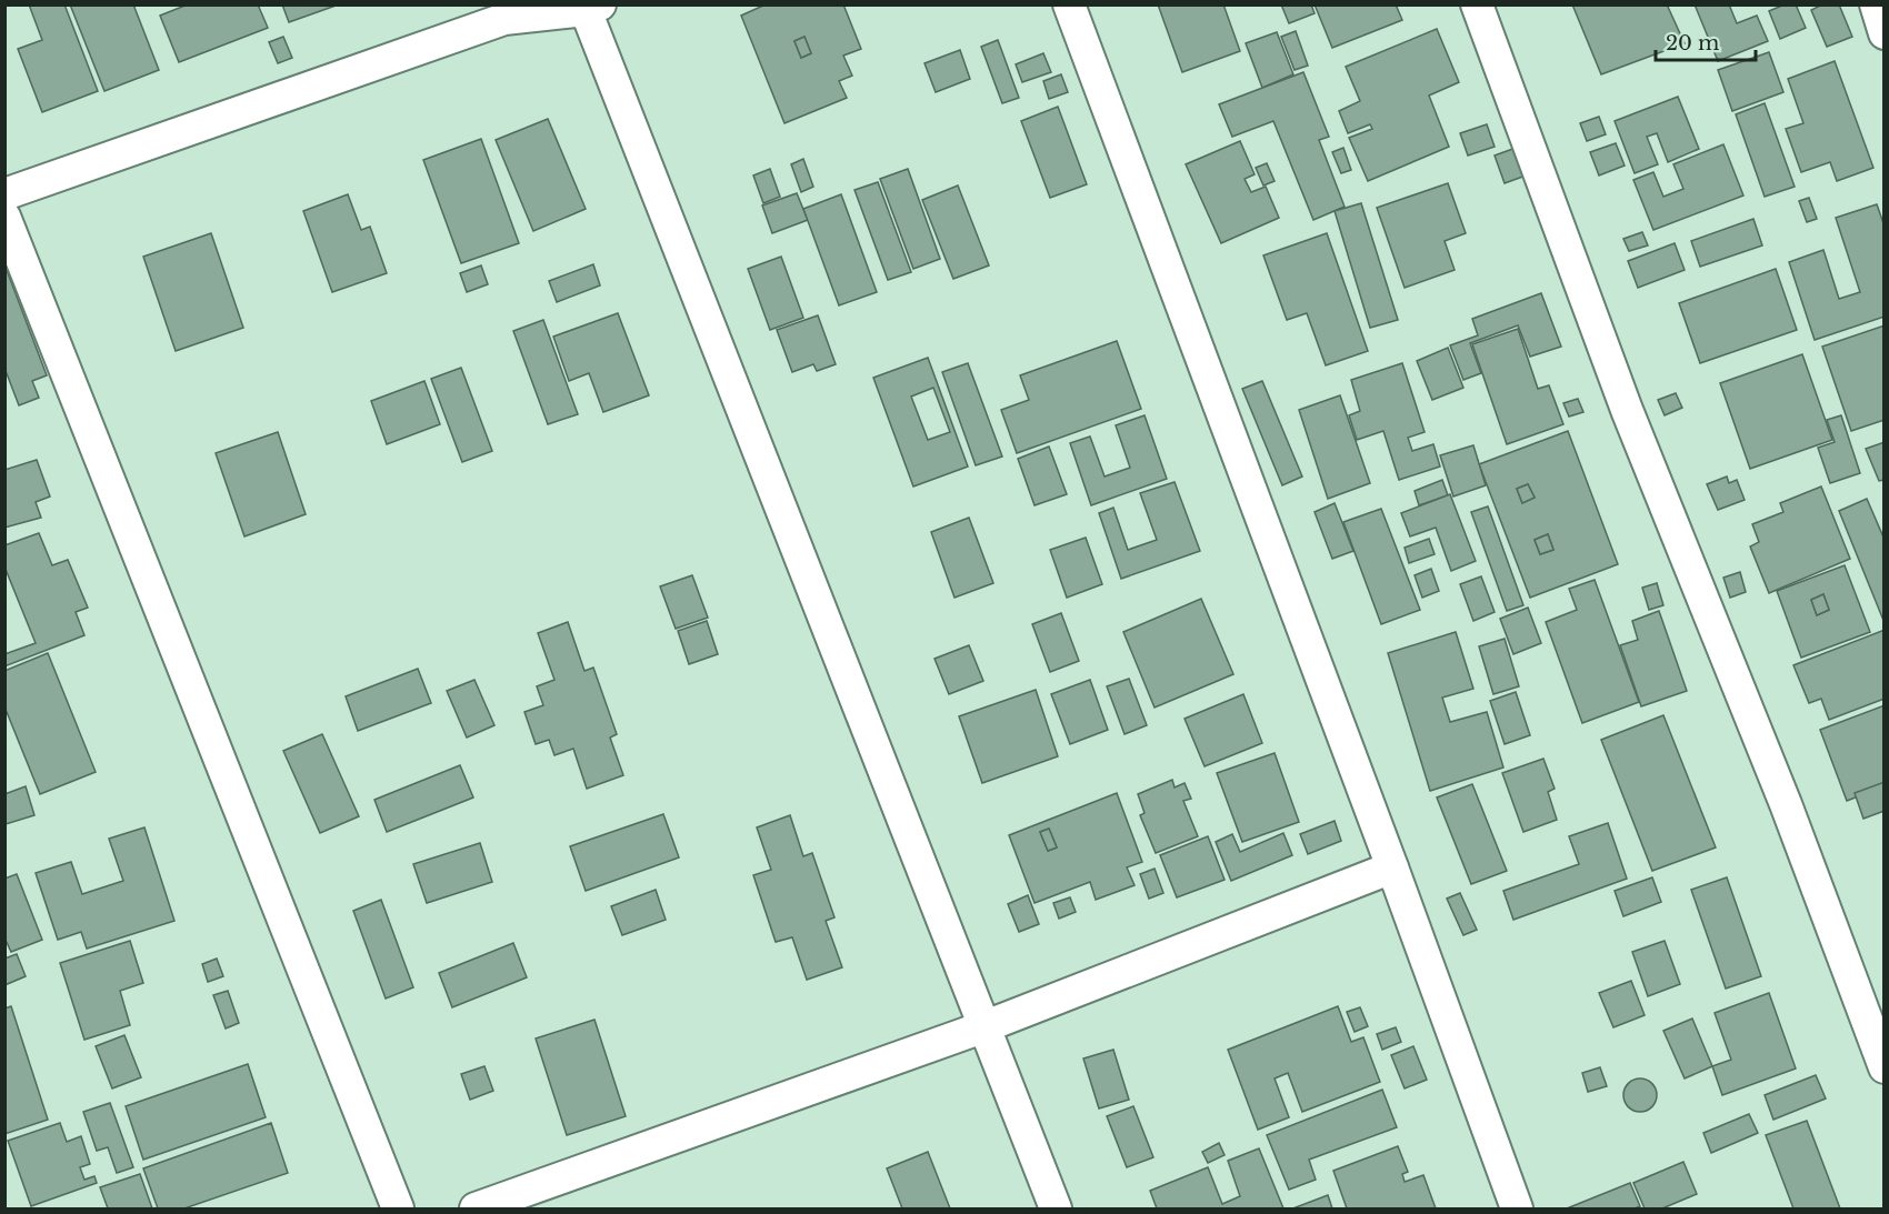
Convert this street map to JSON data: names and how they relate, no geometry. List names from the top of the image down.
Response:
{
  "scale_bar": "20 m"
}
